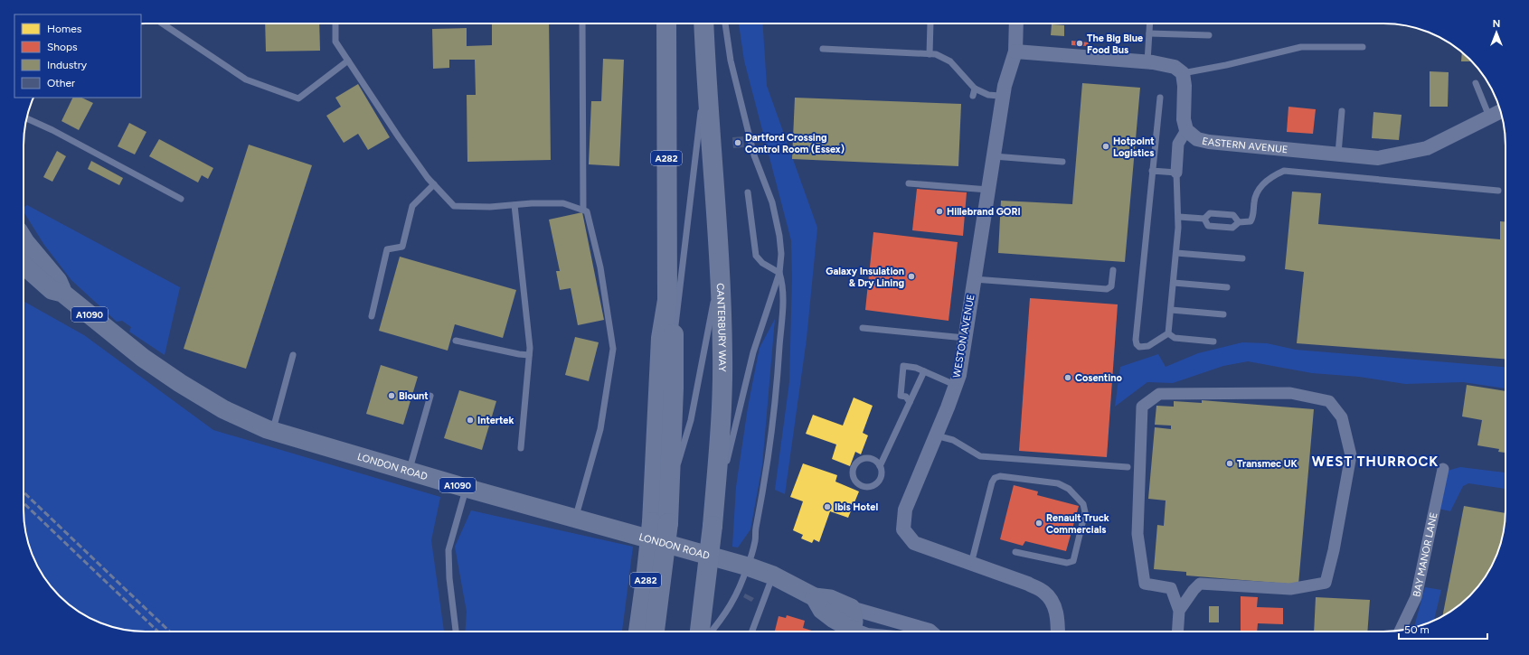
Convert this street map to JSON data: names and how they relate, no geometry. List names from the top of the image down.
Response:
{
  "streets": {
    "highway": ["A282", "CANTERBURY WAY"],
    "main road": ["A1090", "LONDON ROAD"],
    "street": ["EASTERN AVENUE", "WESTON AVENUE", "BAY MANOR LANE"]
  },
  "districts": ["WEST THURROCK"],
  "places": [
    "The Big Blue Food Bus",
    "Dartford Crossing Control Room (Essex)",
    "Hotpoint Logistics",
    "Hillebrand GORI",
    "Galaxy Insulation & Dry Lining",
    "Cosentino",
    "Blount",
    "Intertek",
    "Transmec UK",
    "Ibis Hotel",
    "Renault Truck Commercials"
  ],
  "legend": [
    "Homes",
    "Shops",
    "Industry",
    "Other"
  ],
  "scale_bar": "50 m",
  "north": "top"
}
